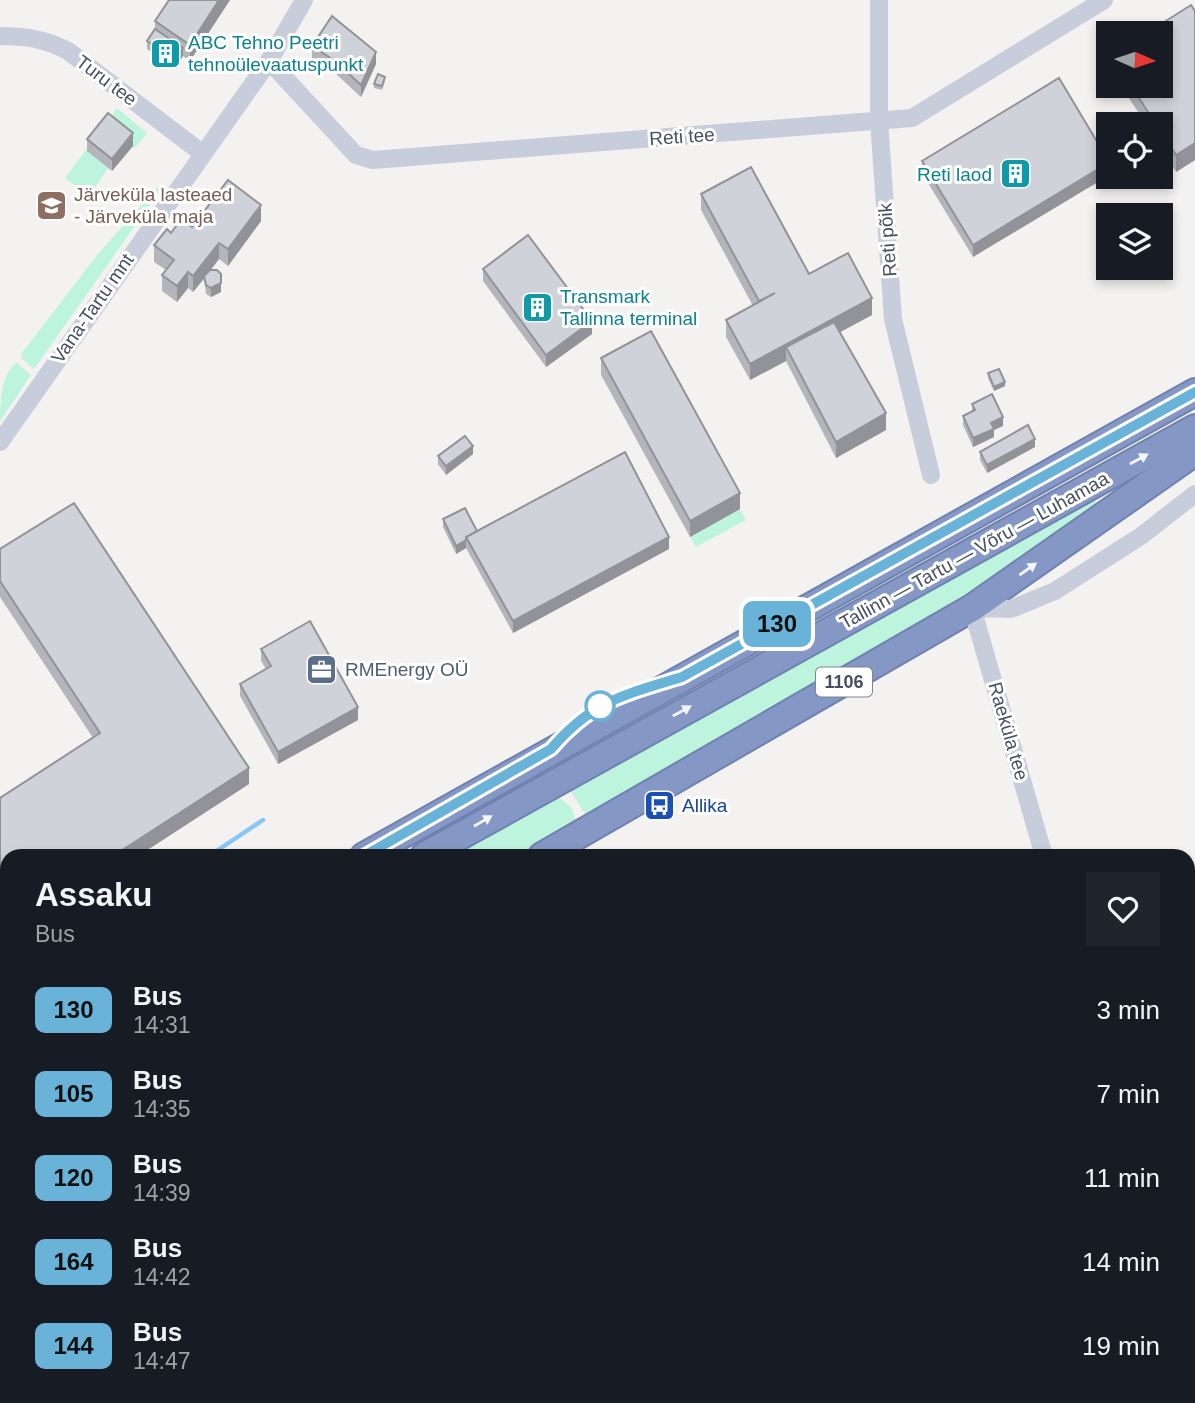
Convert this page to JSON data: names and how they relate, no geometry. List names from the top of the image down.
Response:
{
  "streets": {
    "highway": ["Tallinn — Tartu — Võru — Luhamaa", "1106"],
    "street": [
      "Turu tee",
      "Reti tee",
      "Reti põik",
      "Vana-Tartu mnt",
      "Raeküla tee"
    ]
  },
  "crossings": [
    ["Turu tee", "Vana-Tartu mnt"],
    ["Reti tee", "Reti põik"],
    ["Reti tee", "Vana-Tartu mnt"],
    ["1106", "Raeküla tee"]
  ],
  "places": {
    "building": ["ABC Tehno Peetri tehnoülevaatuspunkt", "Reti laod", "Transmark Tallinna terminal"],
    "school or university": ["Järveküla lasteaed - Järveküla maja"],
    "office": ["RMEnergy OÜ"],
    "bus stop": ["Allika"]
  },
  "lines": ["bus line 130"],
  "north": "right",
  "page": {
    "on_map": "130",
    "heading": ["Assaku", "Bus"],
    "list": [
      {
        "mark": "130",
        "name": "Bus",
        "note": "14:31",
        "value": "3 min"
      },
      {
        "mark": "105",
        "name": "Bus",
        "note": "14:35",
        "value": "7 min"
      },
      {
        "mark": "120",
        "name": "Bus",
        "note": "14:39",
        "value": "11 min"
      },
      {
        "mark": "164",
        "name": "Bus",
        "note": "14:42",
        "value": "14 min"
      },
      {
        "mark": "144",
        "name": "Bus",
        "note": "14:47",
        "value": "19 min"
      }
    ]
  }
}
